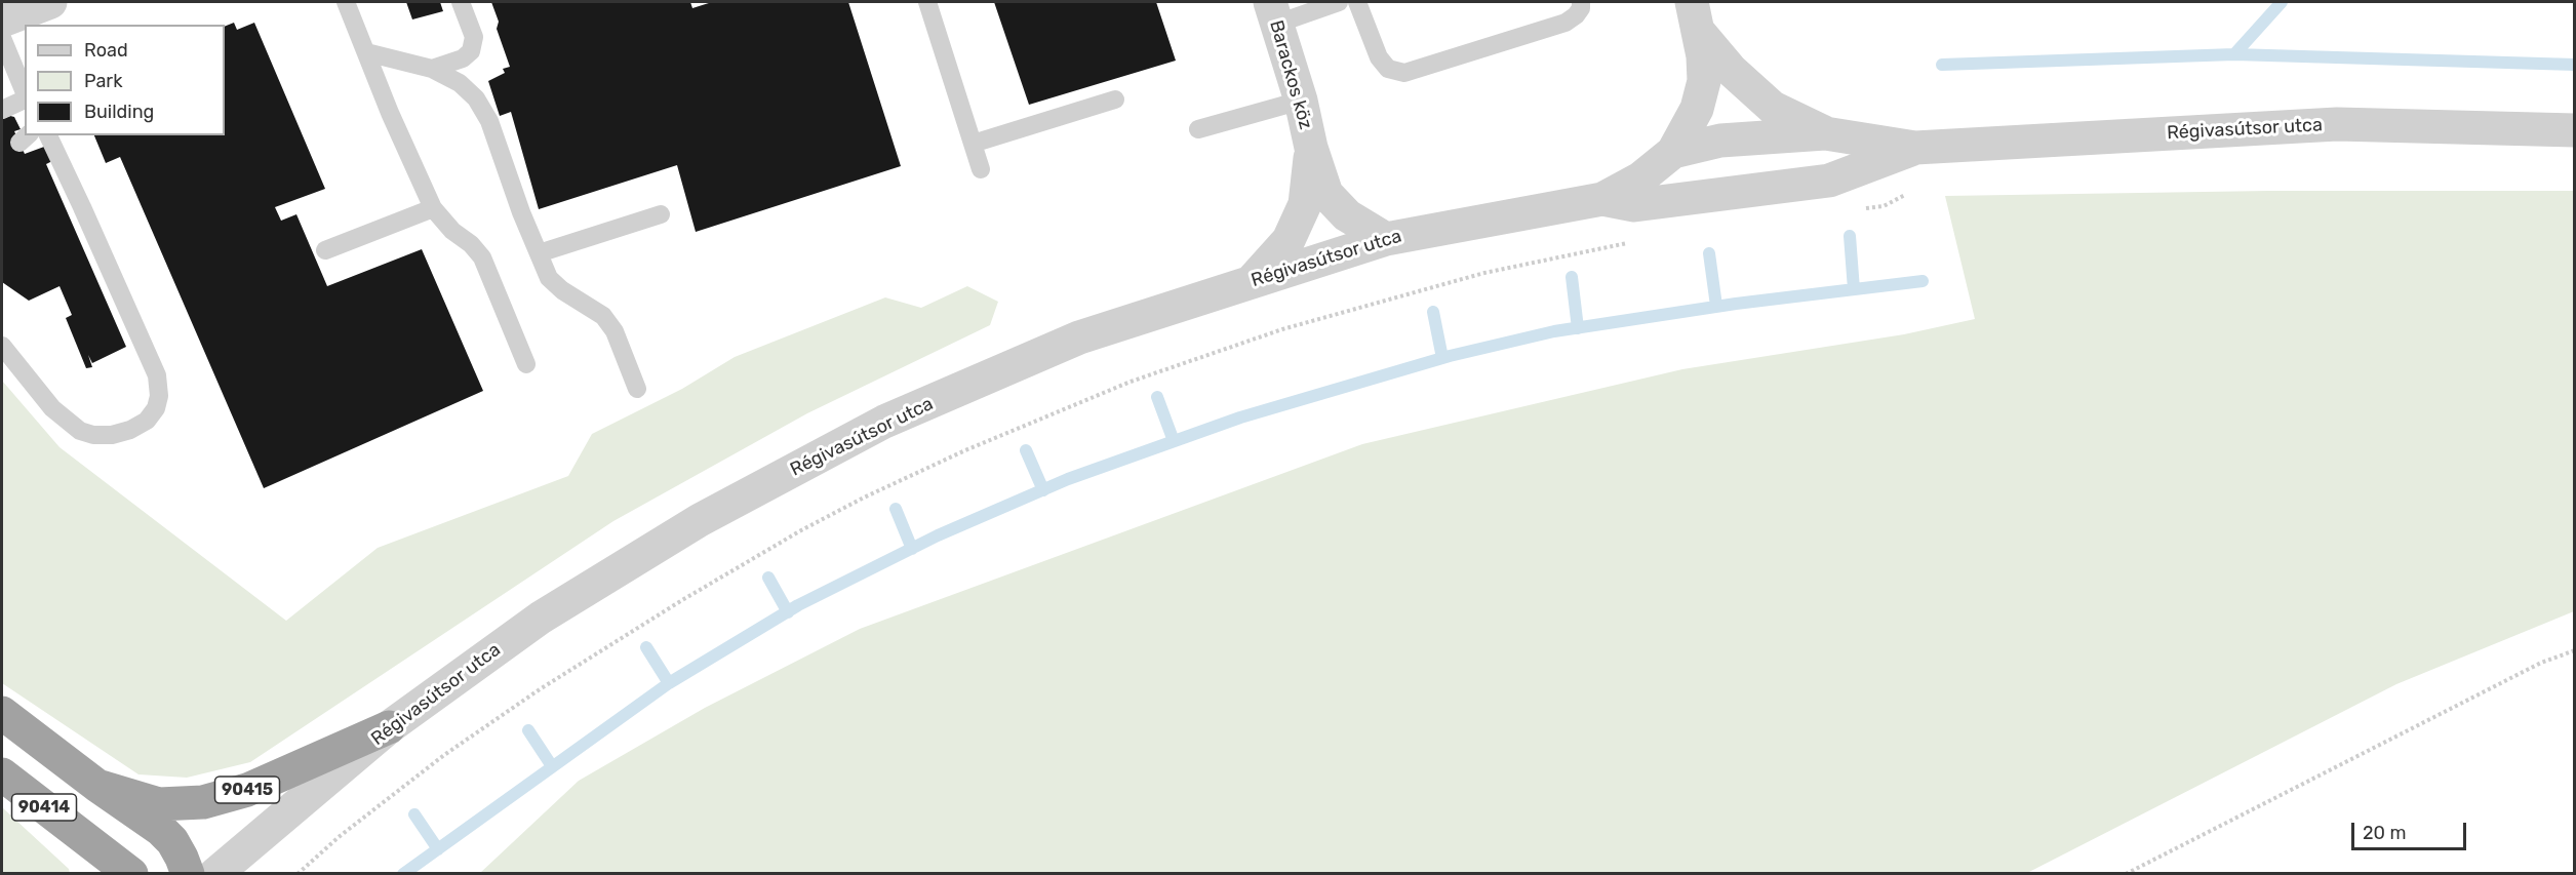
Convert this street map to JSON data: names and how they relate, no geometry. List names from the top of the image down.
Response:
{
  "streets": {
    "highway": ["90415", "90414"],
    "street": ["Barackos köz", "Régivasútsor utca"]
  },
  "crossings": [
    ["Barackos köz", "Régivasútsor utca"],
    ["Régivasútsor utca", "90415"]
  ],
  "legend": ["Road", "Park", "Building"],
  "scale_bar": "20 m"
}
